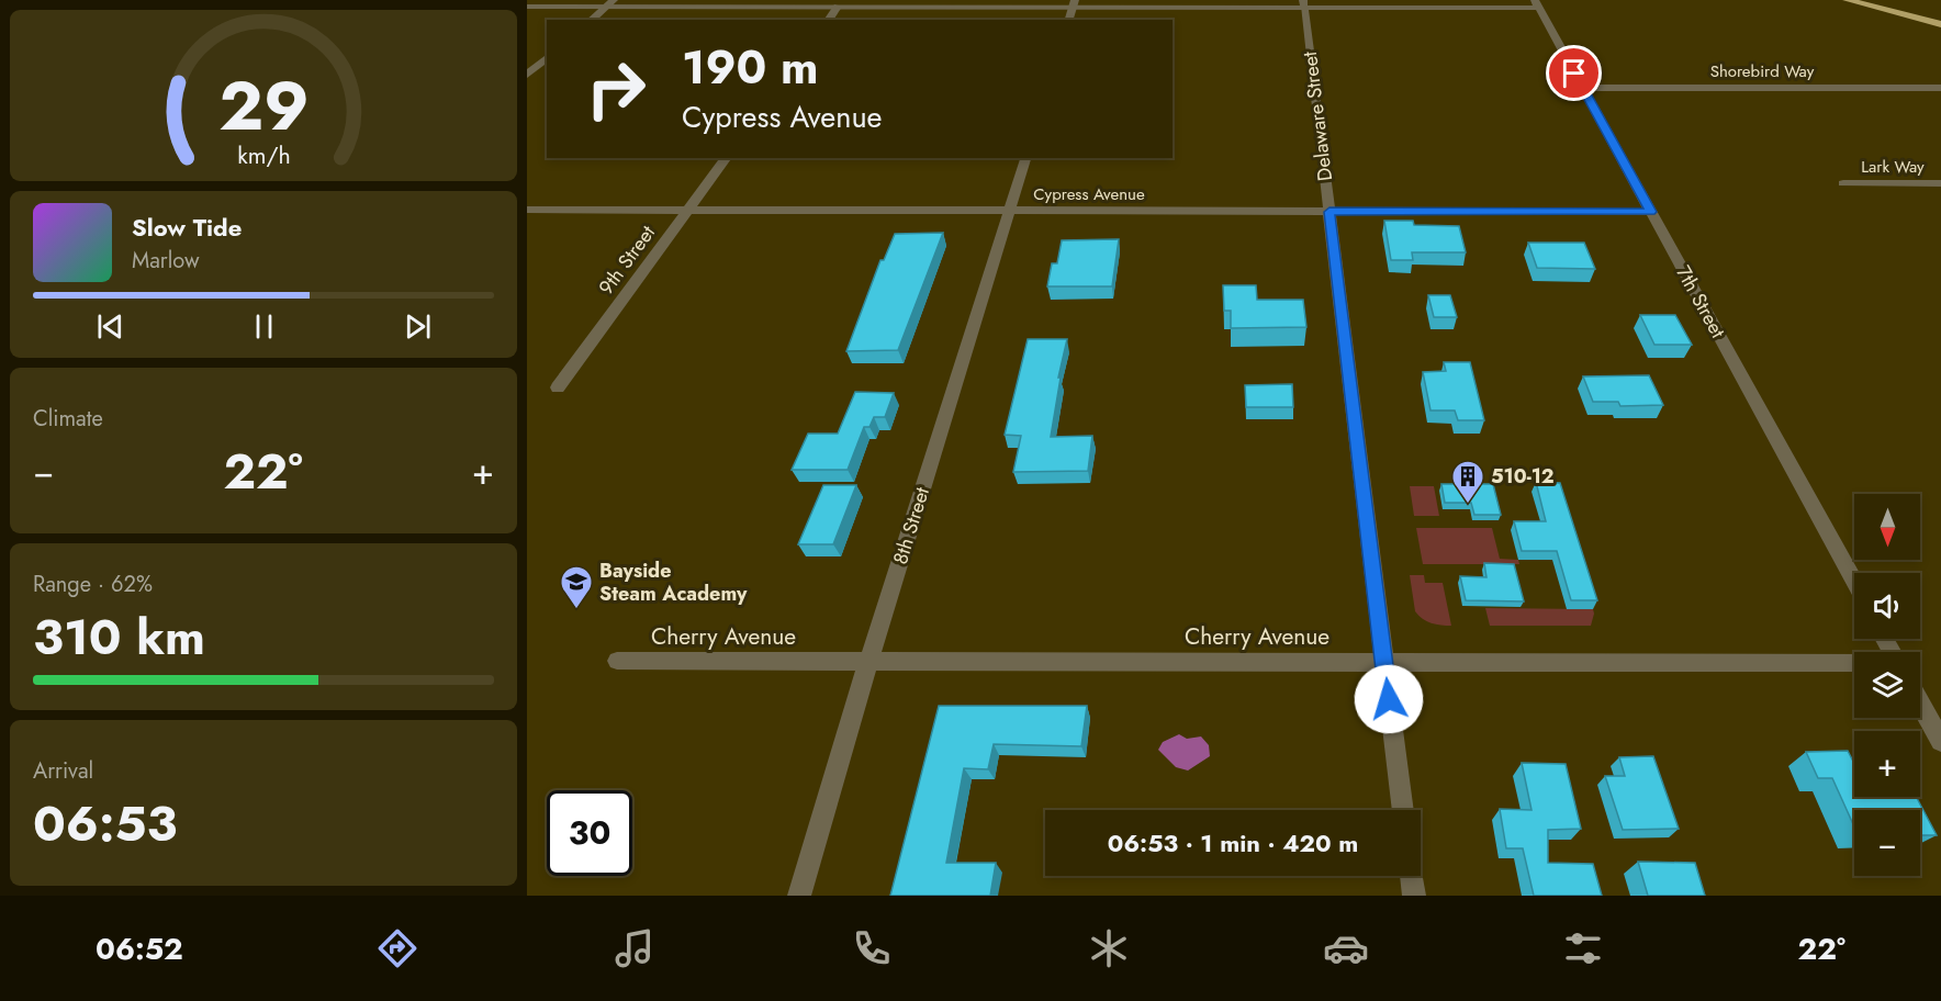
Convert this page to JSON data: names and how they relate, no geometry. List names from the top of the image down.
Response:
{
  "streets": {
    "street": [
      "Shorebird Way",
      "Delaware Street",
      "Lark Way",
      "Cypress Avenue",
      "9th Street",
      "7th Street",
      "8th Street",
      "Cherry Avenue"
    ]
  },
  "crossings": [
    ["Shorebird Way", "7th Street"],
    ["Delaware Street", "Cypress Avenue"],
    ["Delaware Street", "Cherry Avenue"],
    ["Cypress Avenue", "9th Street"],
    ["Cypress Avenue", "7th Street"],
    ["Cypress Avenue", "8th Street"],
    ["8th Street", "Cherry Avenue"]
  ],
  "places": {
    "building": ["510-12"],
    "school or university": ["Bayside Steam Academy"]
  },
  "north": "bottom",
  "page": {
    "turn": ["190 m", "Cypress Avenue"],
    "song": ["Slow Tide", "Marlow"],
    "tile": [
      "Climate",
      ["Range · 62%", "310 km"],
      ["Arrival", "06:53"]
    ],
    "heat": ["−", "22°", "+"],
    "map_buttons": ["+", "−"],
    "limit": "30",
    "trip": "06:53 · 1 min · 420 m",
    "tabs": ["06:52", "22°"],
    "gauge": ["29", "km/h"]
  }
}
